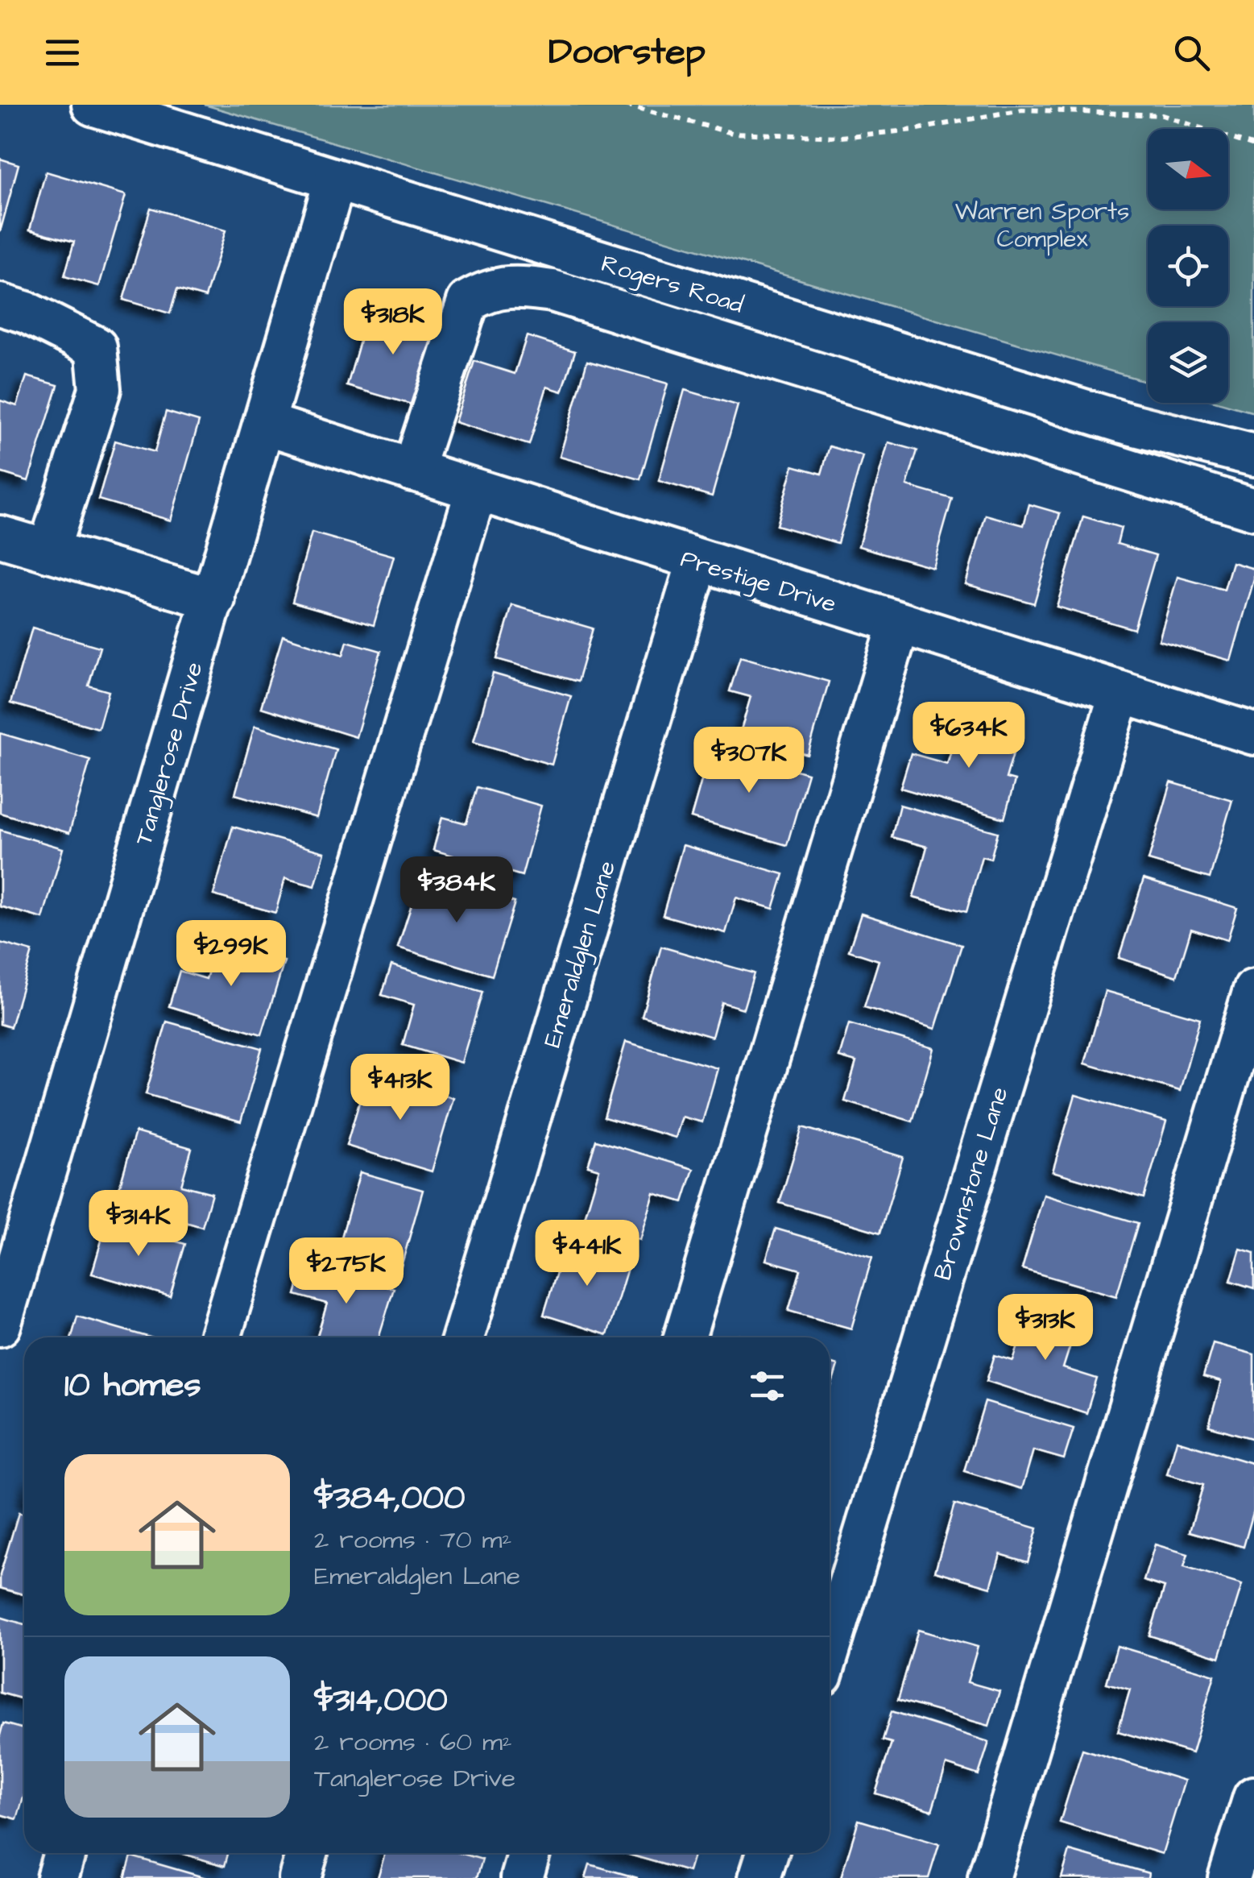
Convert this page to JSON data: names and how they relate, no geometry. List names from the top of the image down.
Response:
{
  "streets": {
    "street": [
      "Rogers Road",
      "Prestige Drive",
      "Tanglerose Drive",
      "Emeraldglen Lane",
      "Brownstone Lane"
    ]
  },
  "crossings": [
    ["Rogers Road", "Tanglerose Drive"],
    ["Prestige Drive", "Tanglerose Drive"],
    ["Prestige Drive", "Emeraldglen Lane"],
    ["Prestige Drive", "Brownstone Lane"]
  ],
  "parks": ["Warren Sports Complex"],
  "north": "right",
  "page": {
    "header": "Doorstep",
    "price": [
      "$318K",
      "$634K",
      "$307K",
      "$384K",
      "$299K",
      "$413K",
      "$314K",
      "$441K",
      "$275K",
      "$313K"
    ],
    "heading": "10 homes",
    "list": [
      {
        "name": "$384,000",
        "note": "2 rooms · 70 m² · Emeraldglen Lane"
      },
      {
        "name": "$314,000",
        "note": "2 rooms · 60 m² · Tanglerose Drive"
      }
    ]
  }
}
